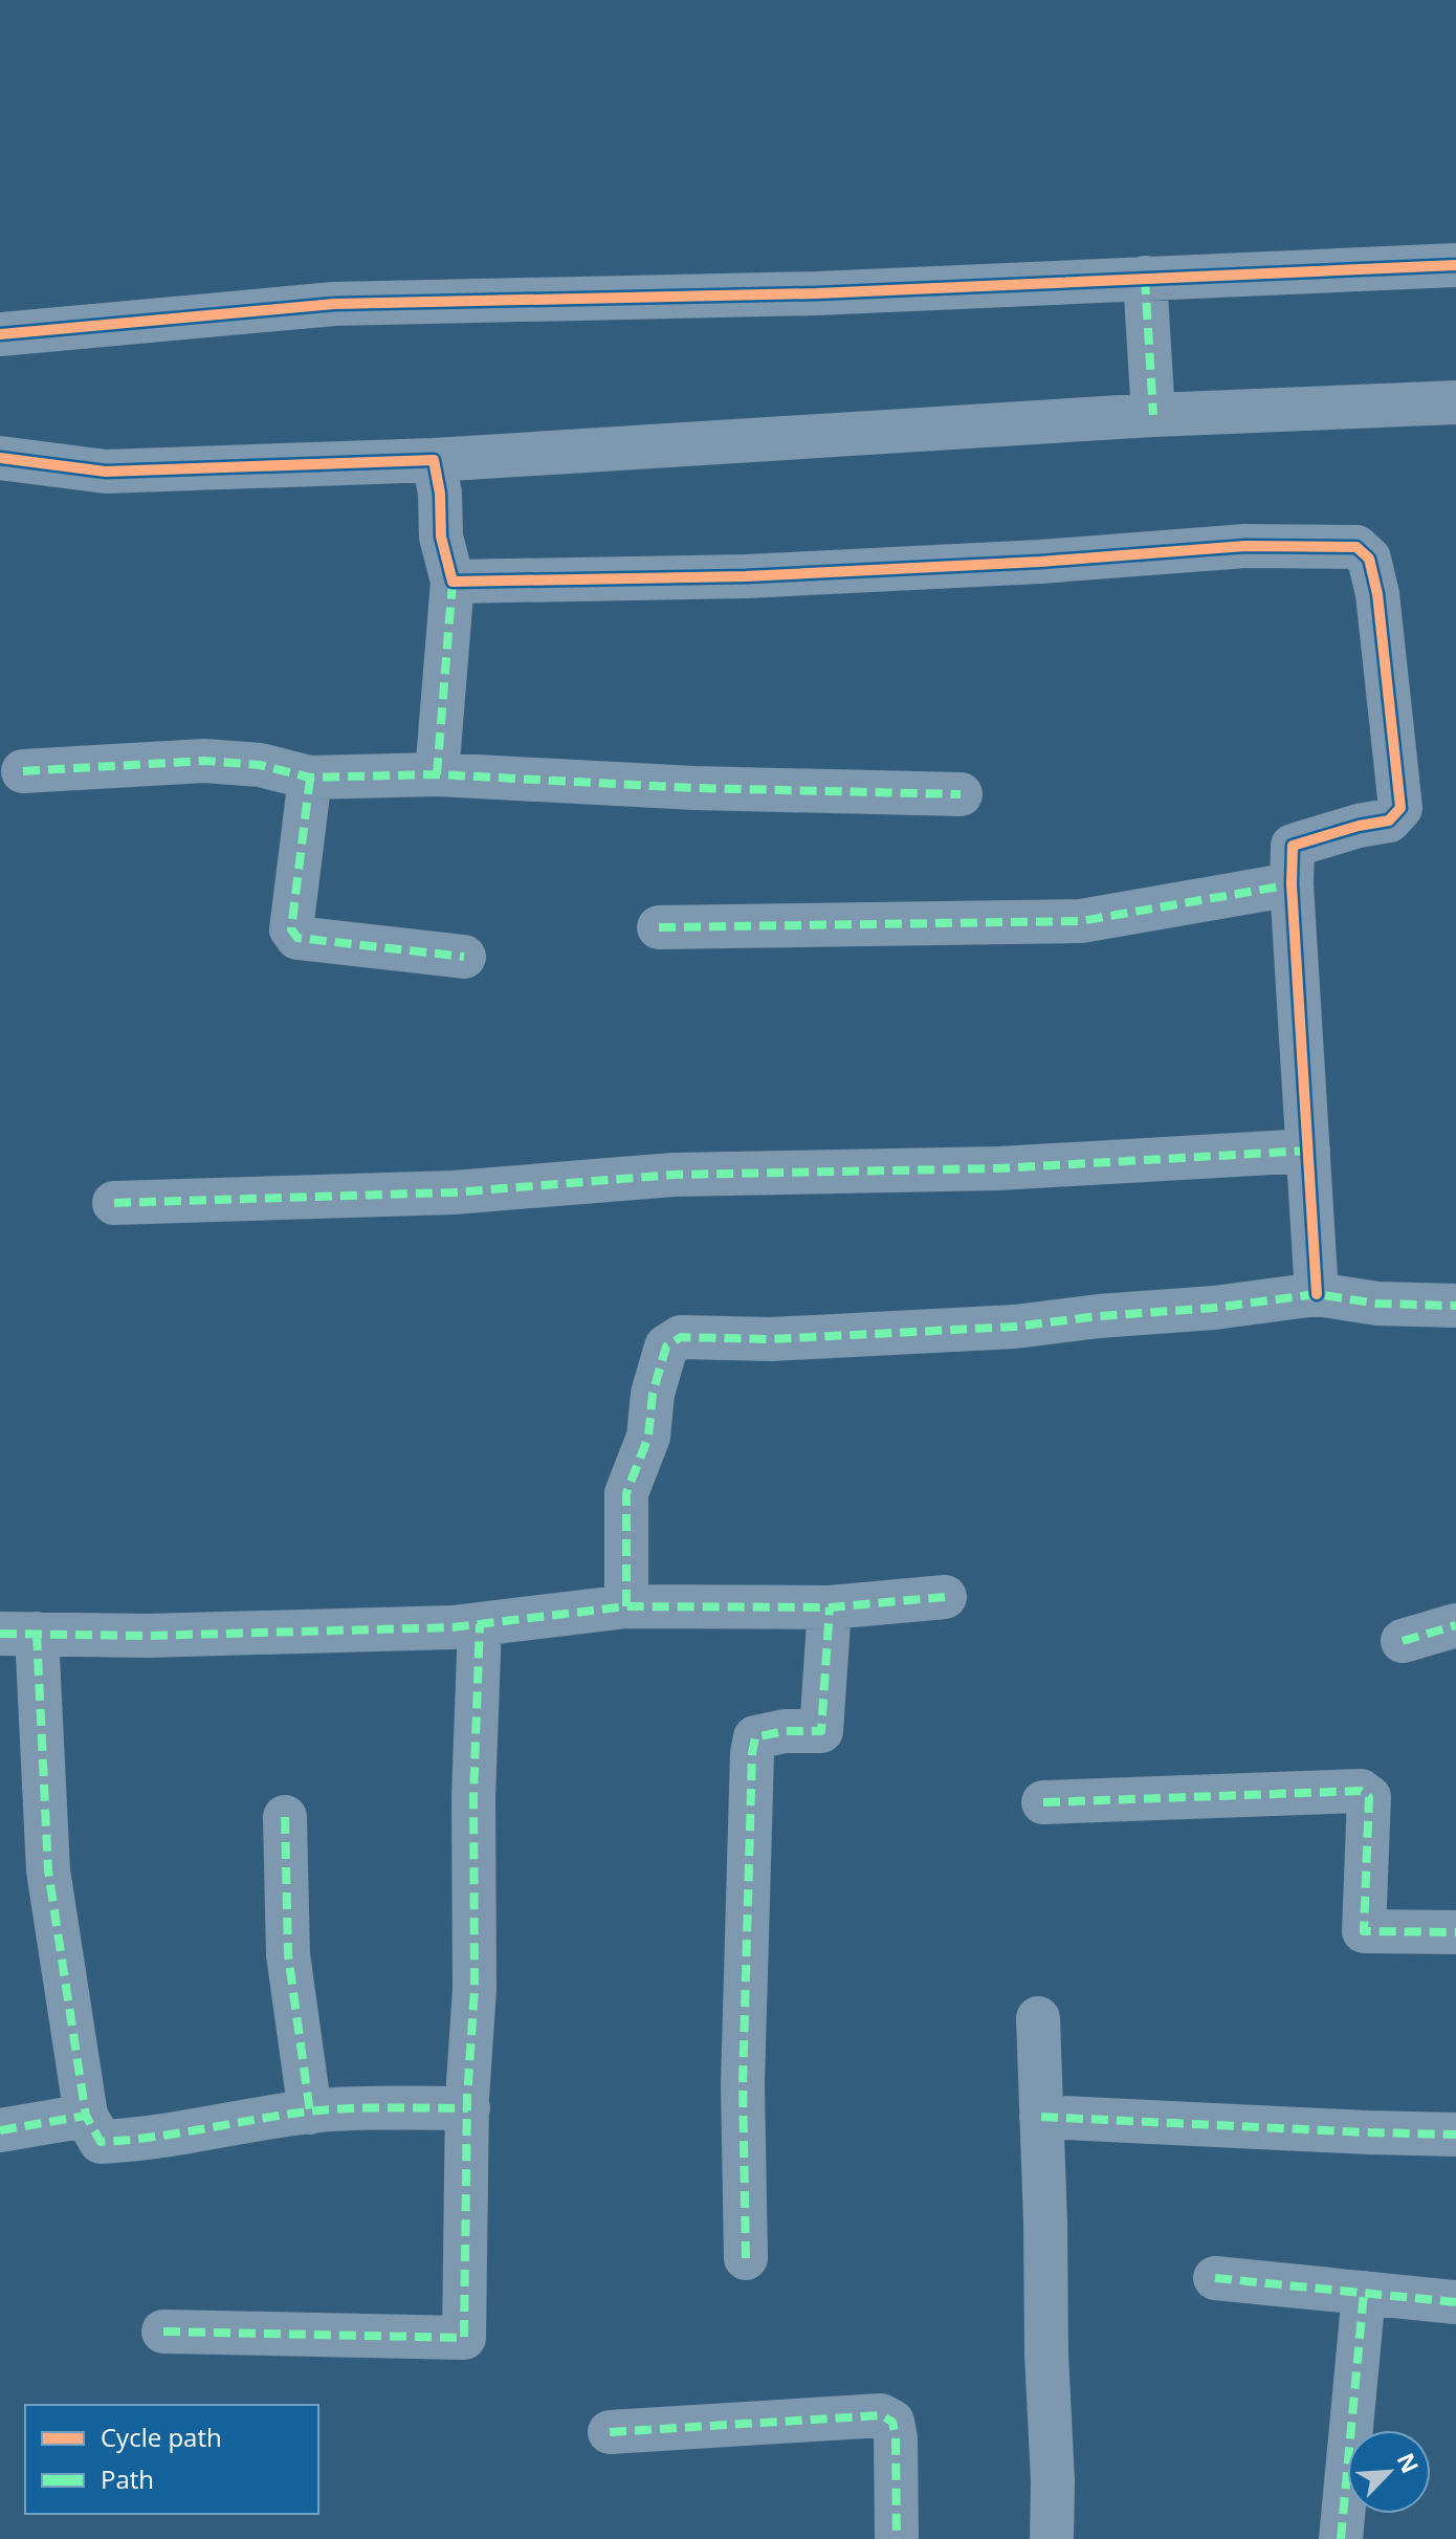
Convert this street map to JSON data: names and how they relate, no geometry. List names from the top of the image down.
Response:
{
  "legend": ["Cycle path", "Path"],
  "north": "top right"
}
